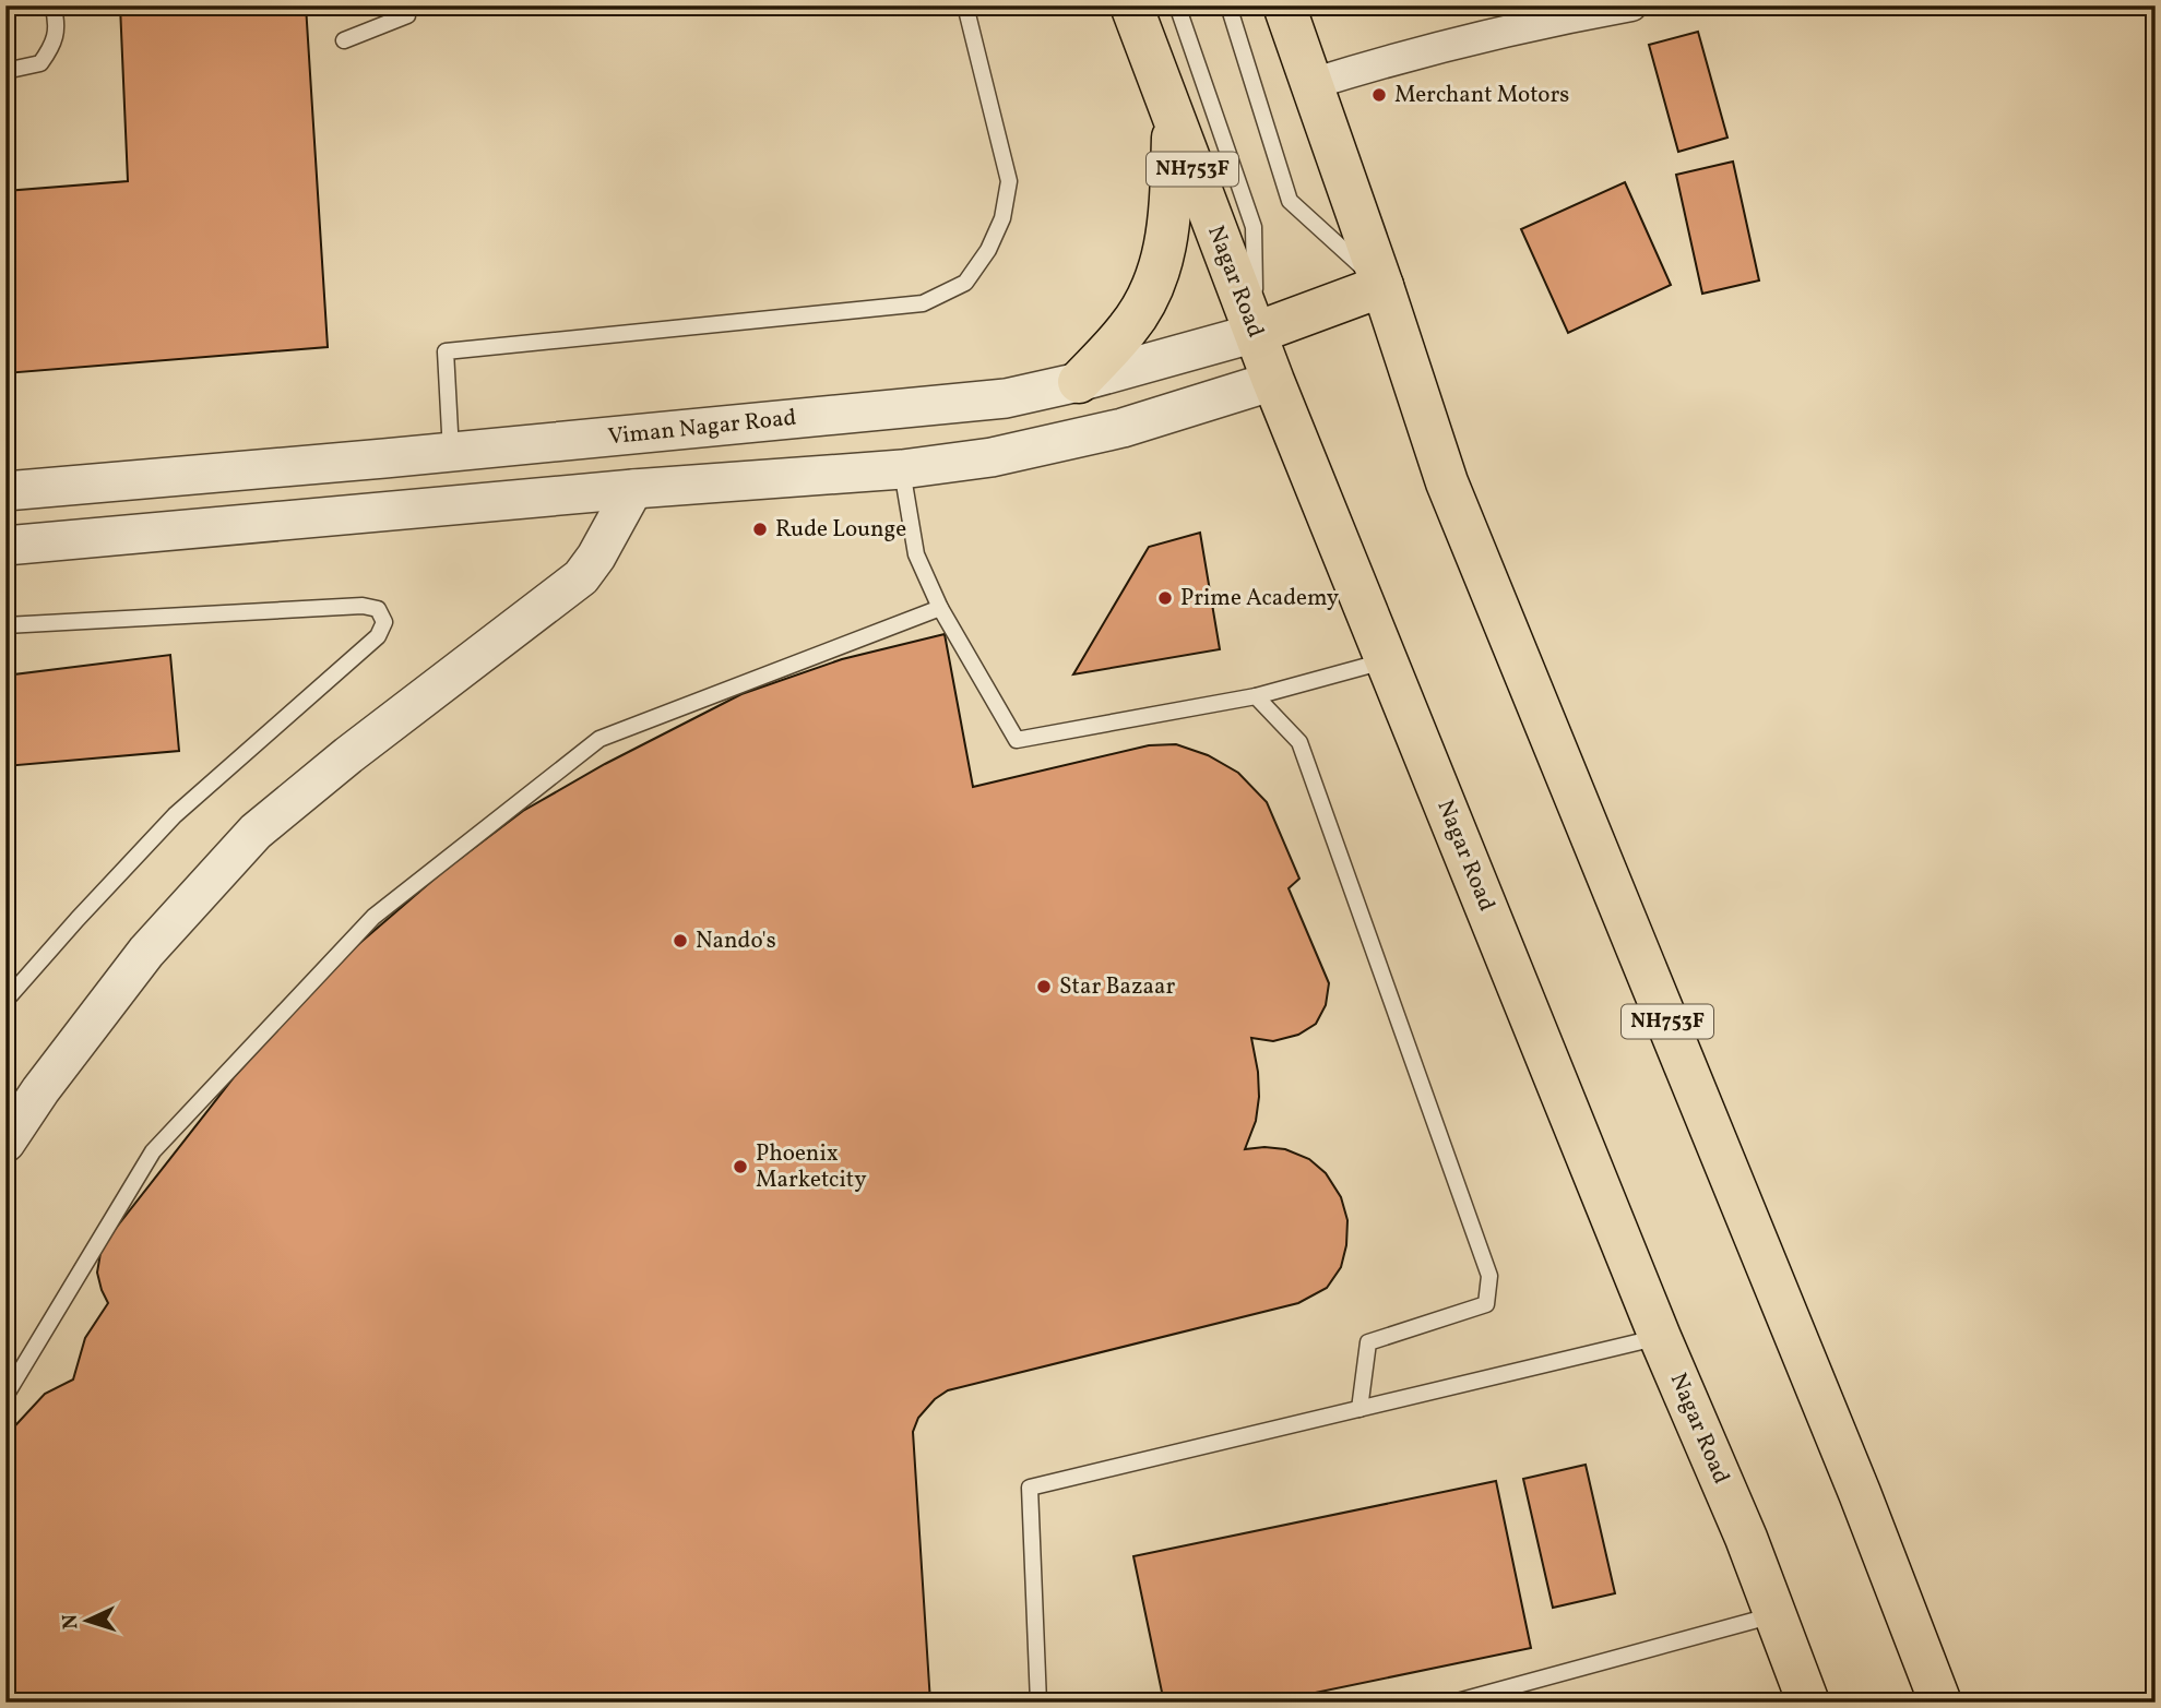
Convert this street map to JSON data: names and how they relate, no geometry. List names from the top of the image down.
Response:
{
  "streets": {
    "highway": ["NH753F", "Nagar Road", "Viman Nagar Road"]
  },
  "crossings": [
    ["NH753F", "Viman Nagar Road"],
    ["Nagar Road", "Viman Nagar Road"]
  ],
  "places": [
    "Merchant Motors",
    "Rude Lounge",
    "Prime Academy",
    "Nando's",
    "Star Bazaar",
    "Phoenix Marketcity"
  ],
  "north": "left"
}
